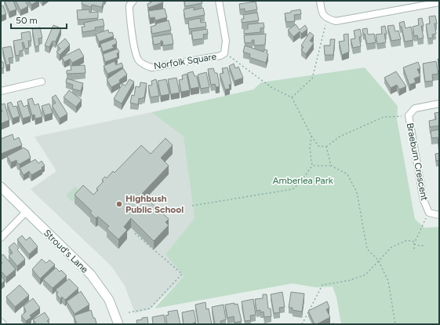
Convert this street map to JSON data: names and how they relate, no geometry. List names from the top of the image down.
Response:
{
  "streets": {
    "street": ["Norfolk Square", "Braeburn Crescent", "Stroud's Lane"]
  },
  "parks": ["Amberlea Park"],
  "places": ["Highbush Public School"],
  "scale_bar": "50 m"
}
